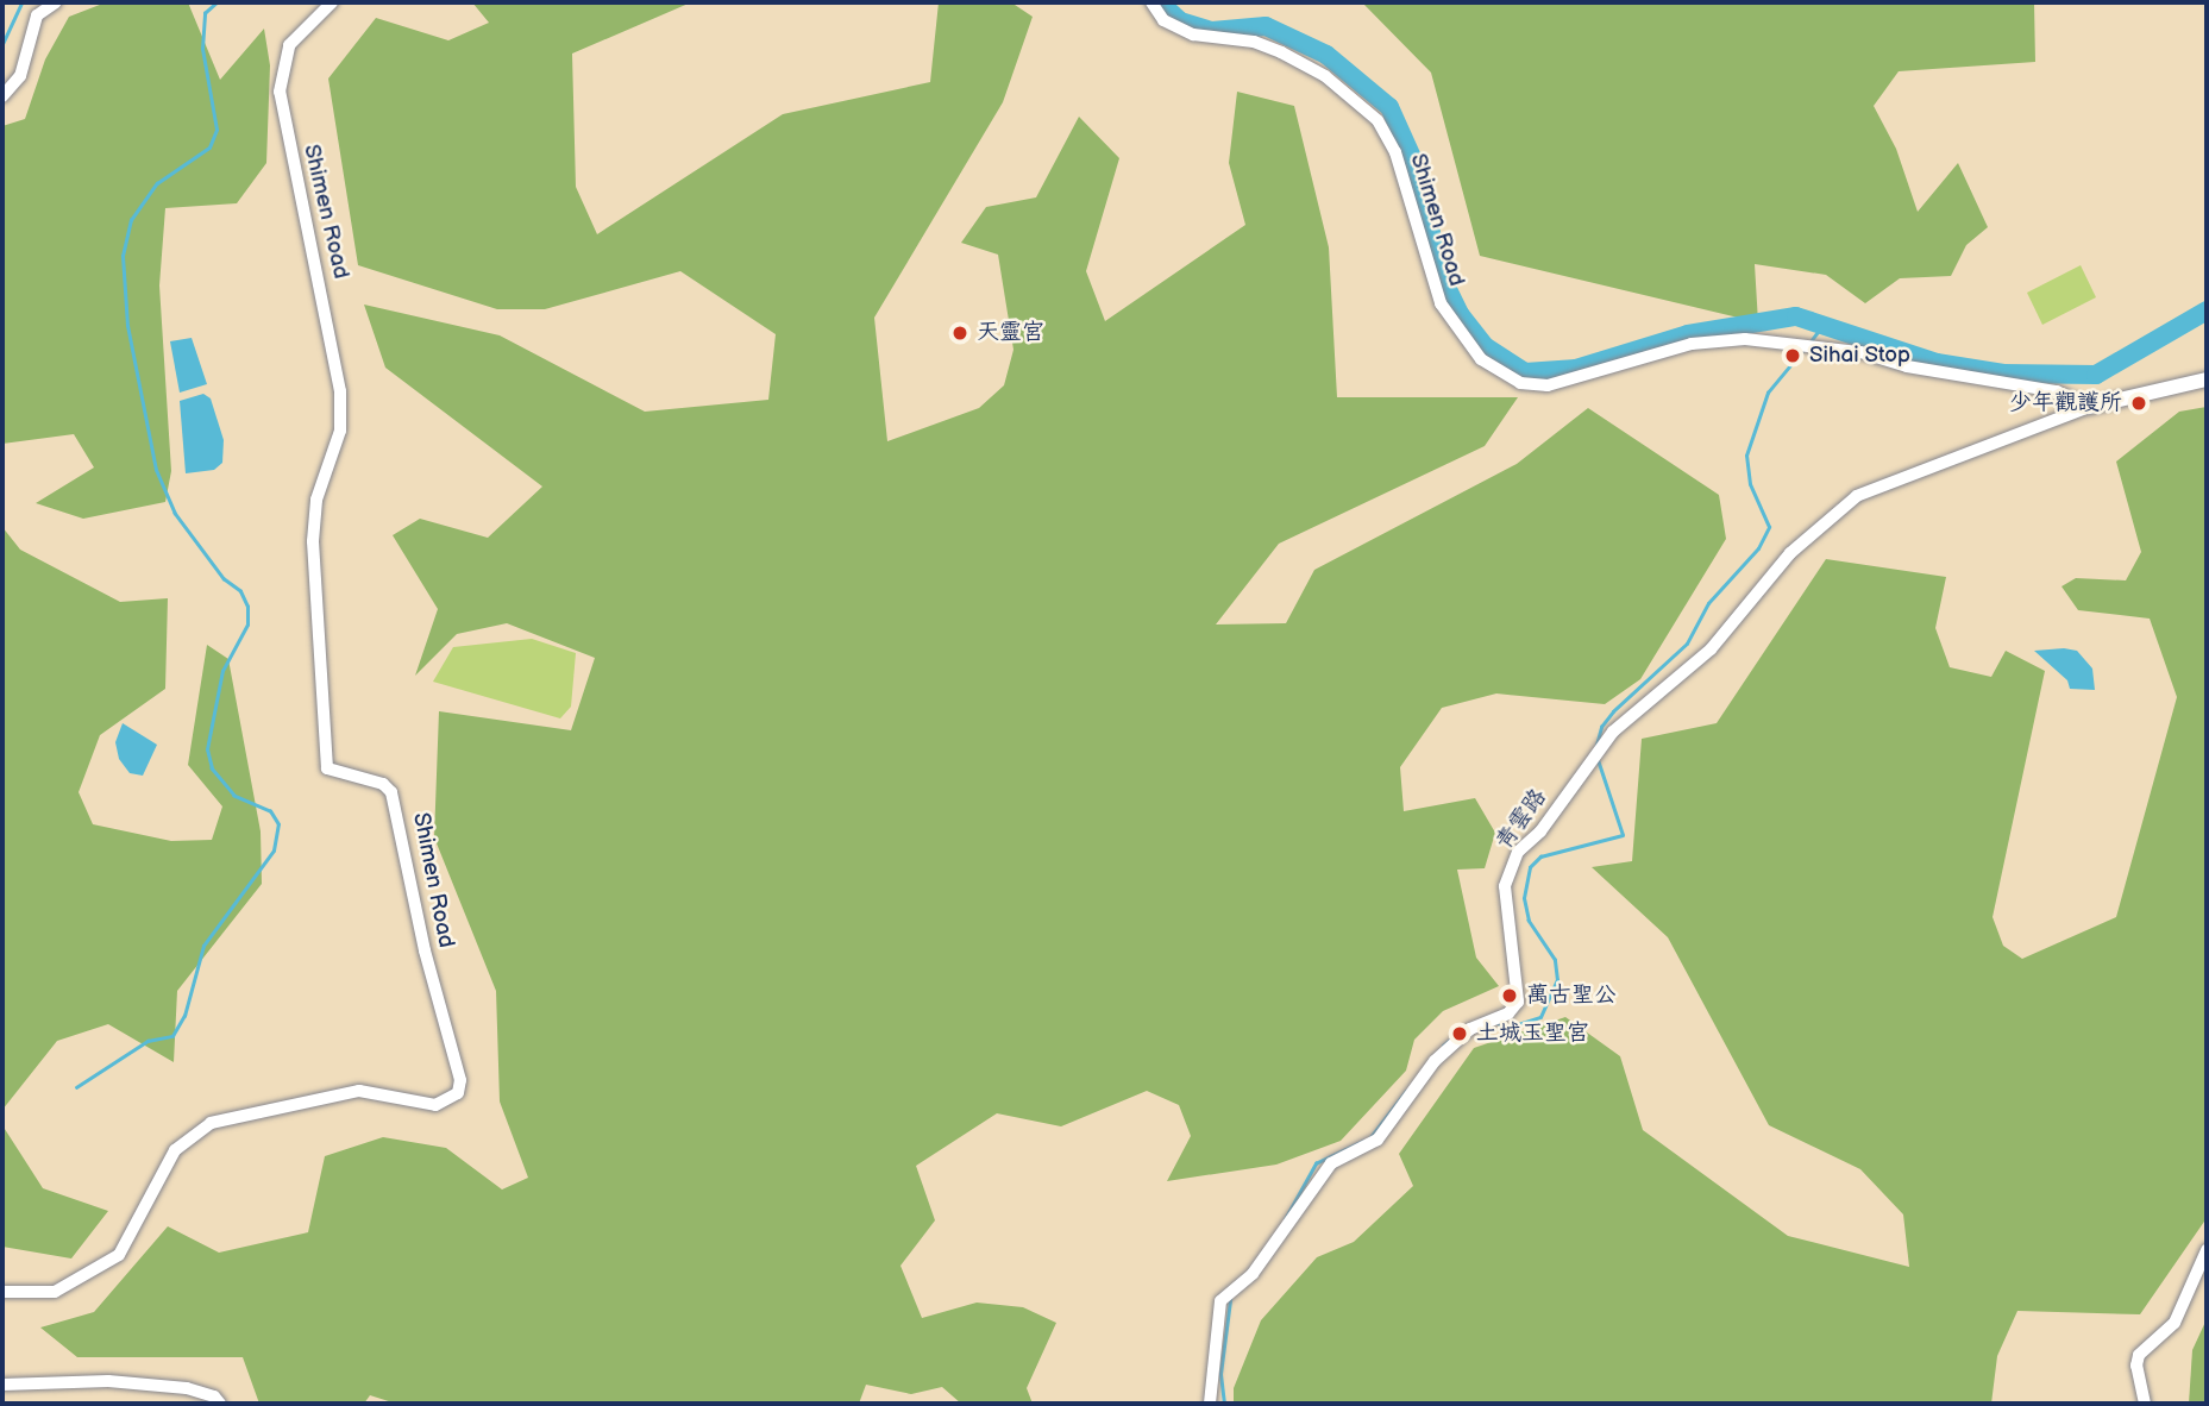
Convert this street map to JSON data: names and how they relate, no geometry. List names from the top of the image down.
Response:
{
  "streets": {
    "street": ["Shimen Road", "青雲路"]
  },
  "crossings": [
    ["Shimen Road", "青雲路"]
  ],
  "places": [
    "天靈宮",
    "Sihai Stop",
    "少年觀護所",
    "萬古聖公",
    "土城玉聖宮"
  ]
}
